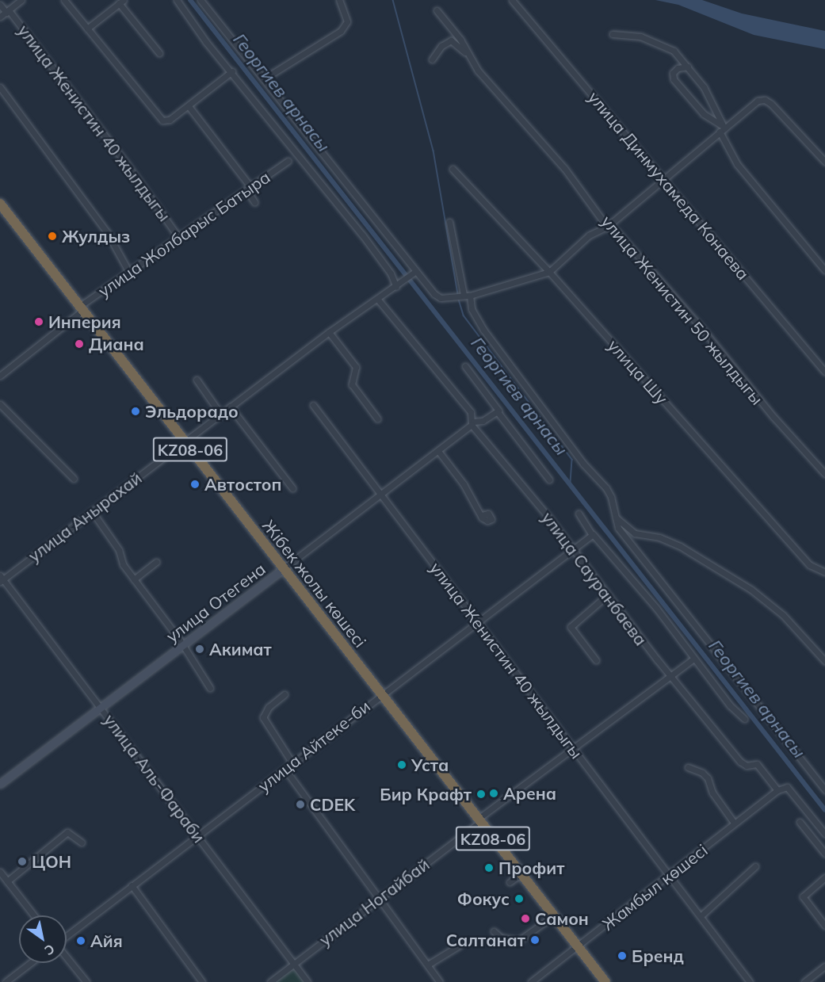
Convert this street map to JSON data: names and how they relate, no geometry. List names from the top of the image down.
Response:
{
  "streets": {
    "highway": ["KZ08-06", "Жібек жолы көшесі"],
    "main road": ["улица Отегена"],
    "street": [
      "улица Женистин 40 жылдыгы",
      "улица Динмухамеда Конаева",
      "улица Жолбарыс Батыра",
      "улица Женистин 50 жылдыгы",
      "улица Шу",
      "улица Анырахай",
      "улица Сауранбаева",
      "улица Айтеке-би",
      "улица Аль-Фараби",
      "Жамбыл көшесі",
      "улица Ногайбай"
    ]
  },
  "crossings": [
    ["улица Женистин 40 жылдыгы", "улица Жолбарыс Батыра"],
    ["улица Женистин 40 жылдыгы", "улица Отегена"],
    ["улица Женистин 40 жылдыгы", "улица Айтеке-би"],
    ["улица Женистин 40 жылдыгы", "Жамбыл көшесі"],
    ["улица Женистин 40 жылдыгы", "улица Ногайбай"],
    ["улица Жолбарыс Батыра", "Жібек жолы көшесі"],
    ["улица Анырахай", "улица Сауранбаева"],
    ["улица Анырахай", "Жібек жолы көшесі"],
    ["улица Анырахай", "улица Аль-Фараби"],
    ["улица Сауранбаева", "улица Отегена"],
    ["улица Сауранбаева", "улица Айтеке-би"],
    ["улица Сауранбаева", "Жамбыл көшесі"],
    ["улица Сауранбаева", "улица Ногайбай"],
    ["Жібек жолы көшесі", "улица Отегена"],
    ["Жібек жолы көшесі", "улица Айтеке-би"],
    ["Жібек жолы көшесі", "Жамбыл көшесі"],
    ["Жібек жолы көшесі", "улица Ногайбай"],
    ["улица Отегена", "улица Аль-Фараби"],
    ["улица Айтеке-би", "улица Аль-Фараби"],
    ["улица Аль-Фараби", "улица Ногайбай"]
  ],
  "water": ["Георгиев арнасы"],
  "places": [
    "Жулдыз",
    "Инперия",
    "Диана",
    "Эльдорадо",
    "Автостоп",
    "Акимат",
    "Уста",
    "Арена",
    "Бир Крафт",
    "CDEK",
    "ЦОН",
    "Профит",
    "Фокус",
    "Самон",
    "Салтанат",
    "Айя",
    "Бренд"
  ],
  "north": "bottom right"
}
